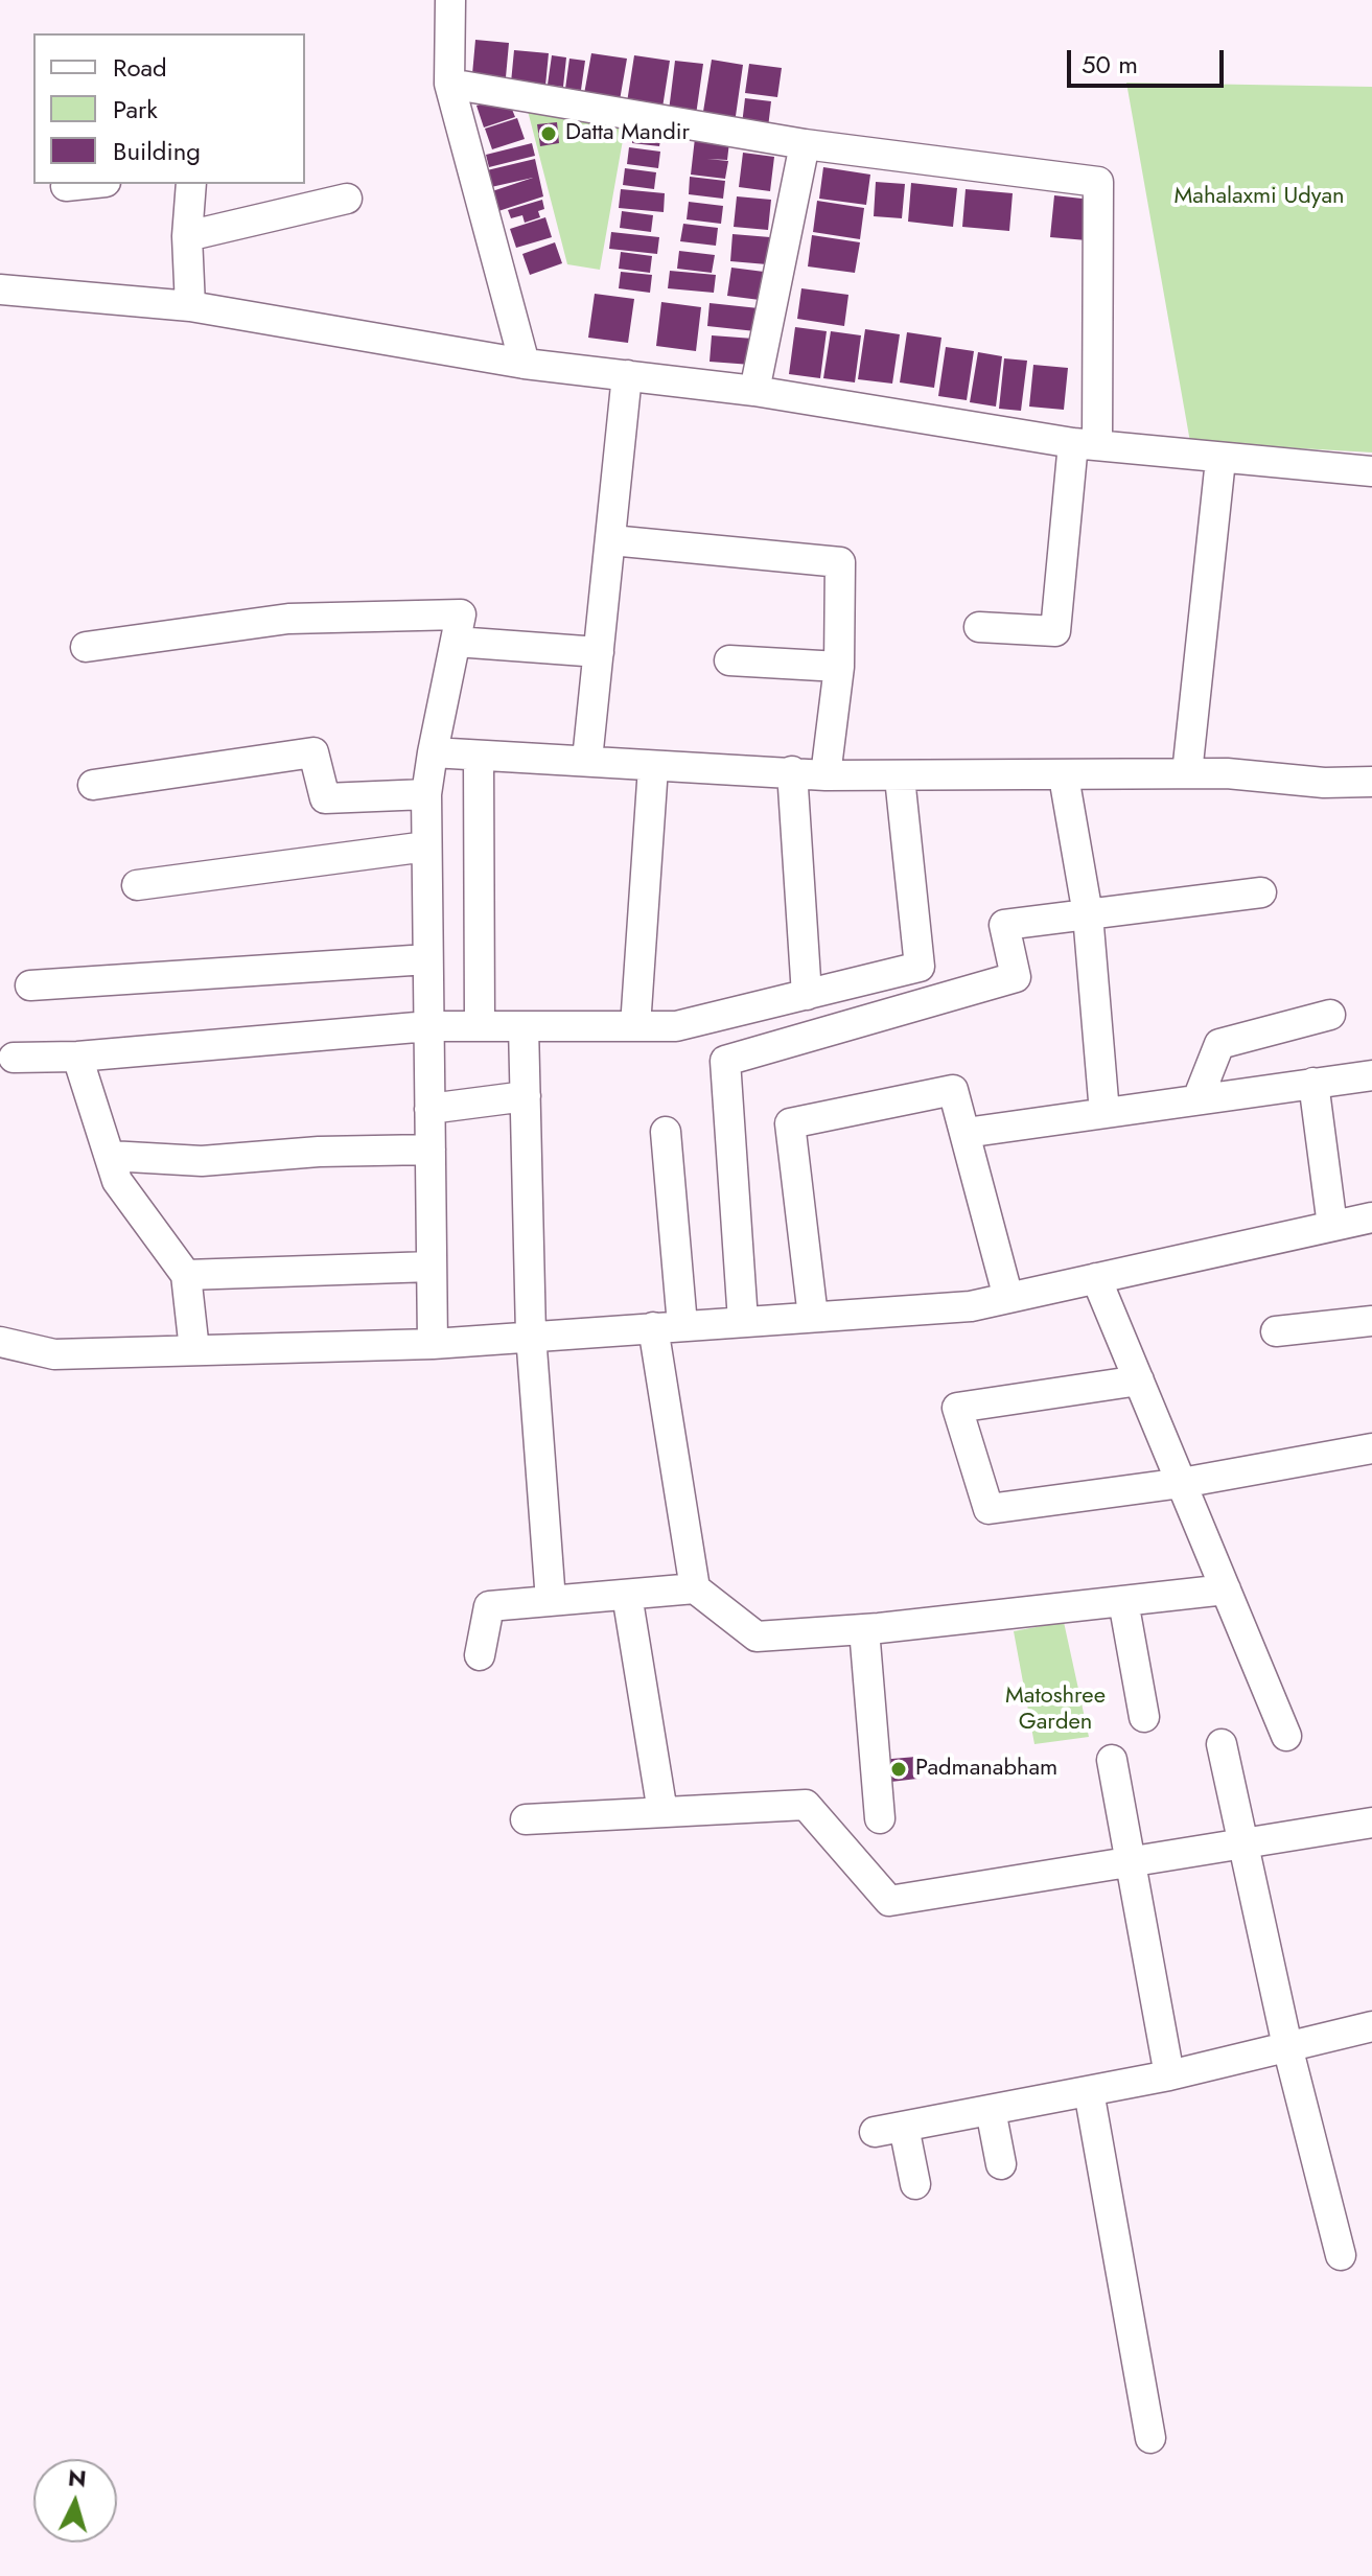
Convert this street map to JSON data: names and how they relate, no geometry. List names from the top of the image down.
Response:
{
  "parks": ["Mahalaxmi Udyan", "Matoshree Garden"],
  "places": ["Datta Mandir", "Padmanabham"],
  "legend": ["Road", "Park", "Building"],
  "scale_bar": "50 m",
  "north": "top"
}
